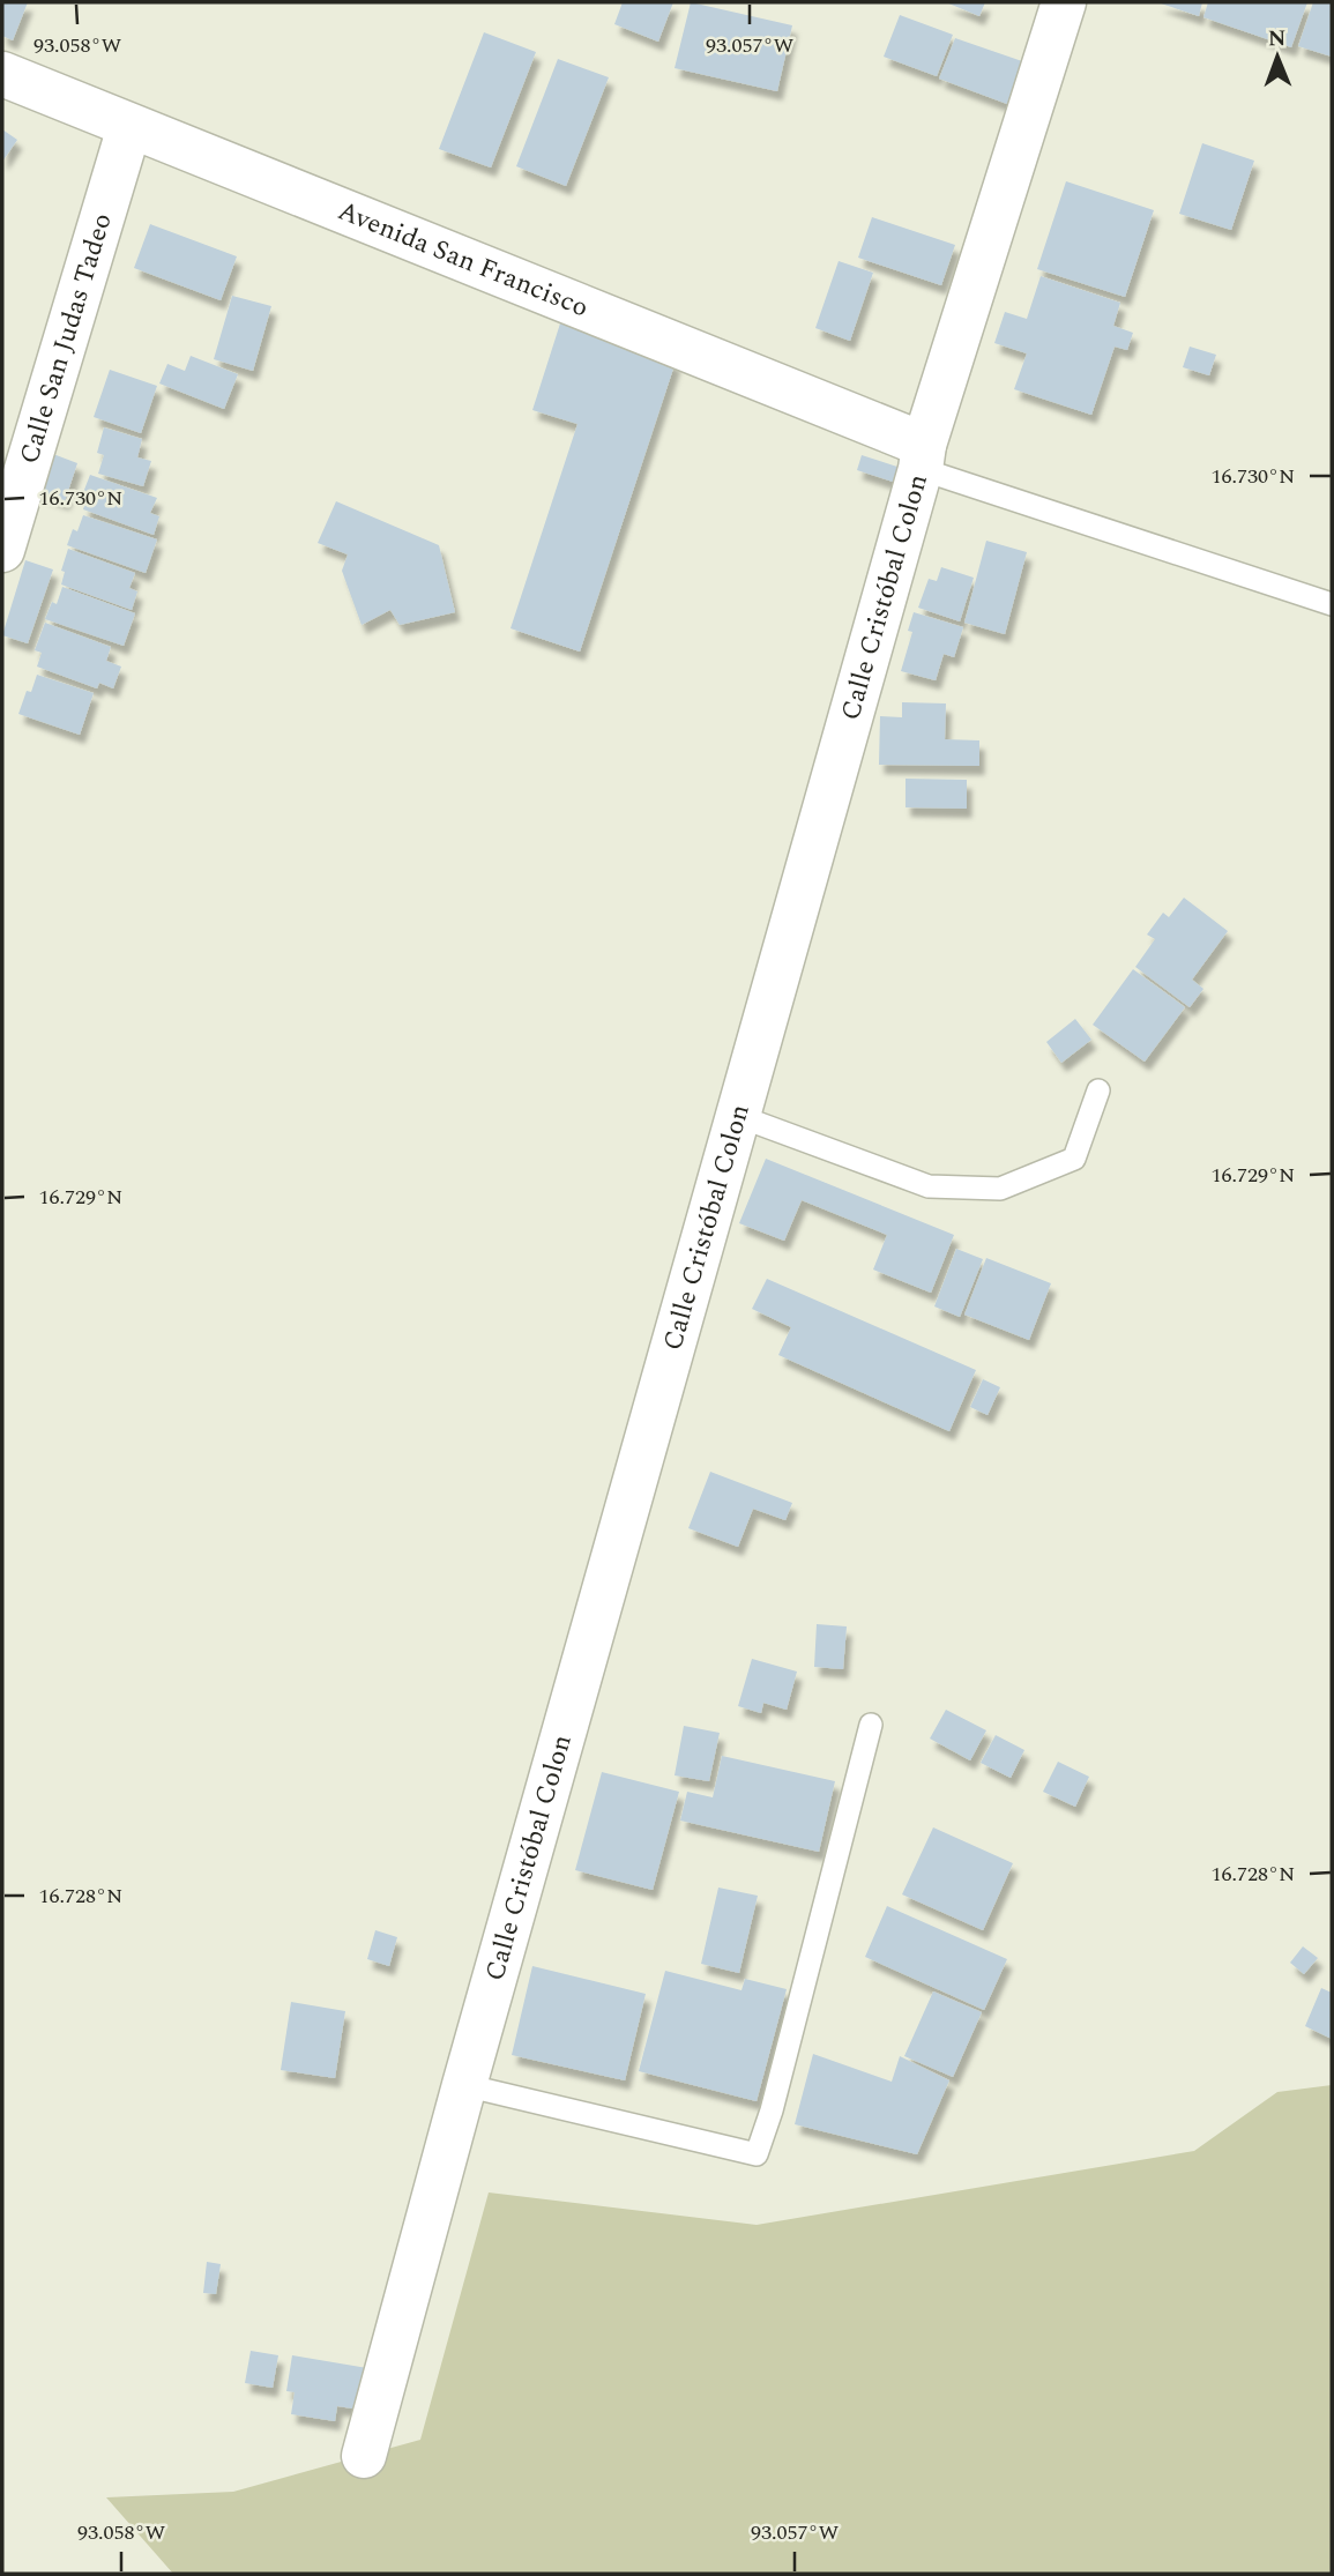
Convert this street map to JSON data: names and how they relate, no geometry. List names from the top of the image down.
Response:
{
  "streets": {
    "street": ["Avenida San Francisco", "Calle San Judas Tadeo", "Calle Cristóbal Colon"]
  },
  "crossings": [
    ["Avenida San Francisco", "Calle San Judas Tadeo"],
    ["Avenida San Francisco", "Calle Cristóbal Colon"]
  ],
  "north": "top",
  "coordinates": [
    "93.058°W",
    "93.057°W",
    "16.730°N",
    "16.729°N",
    "16.728°N"
  ]
}
